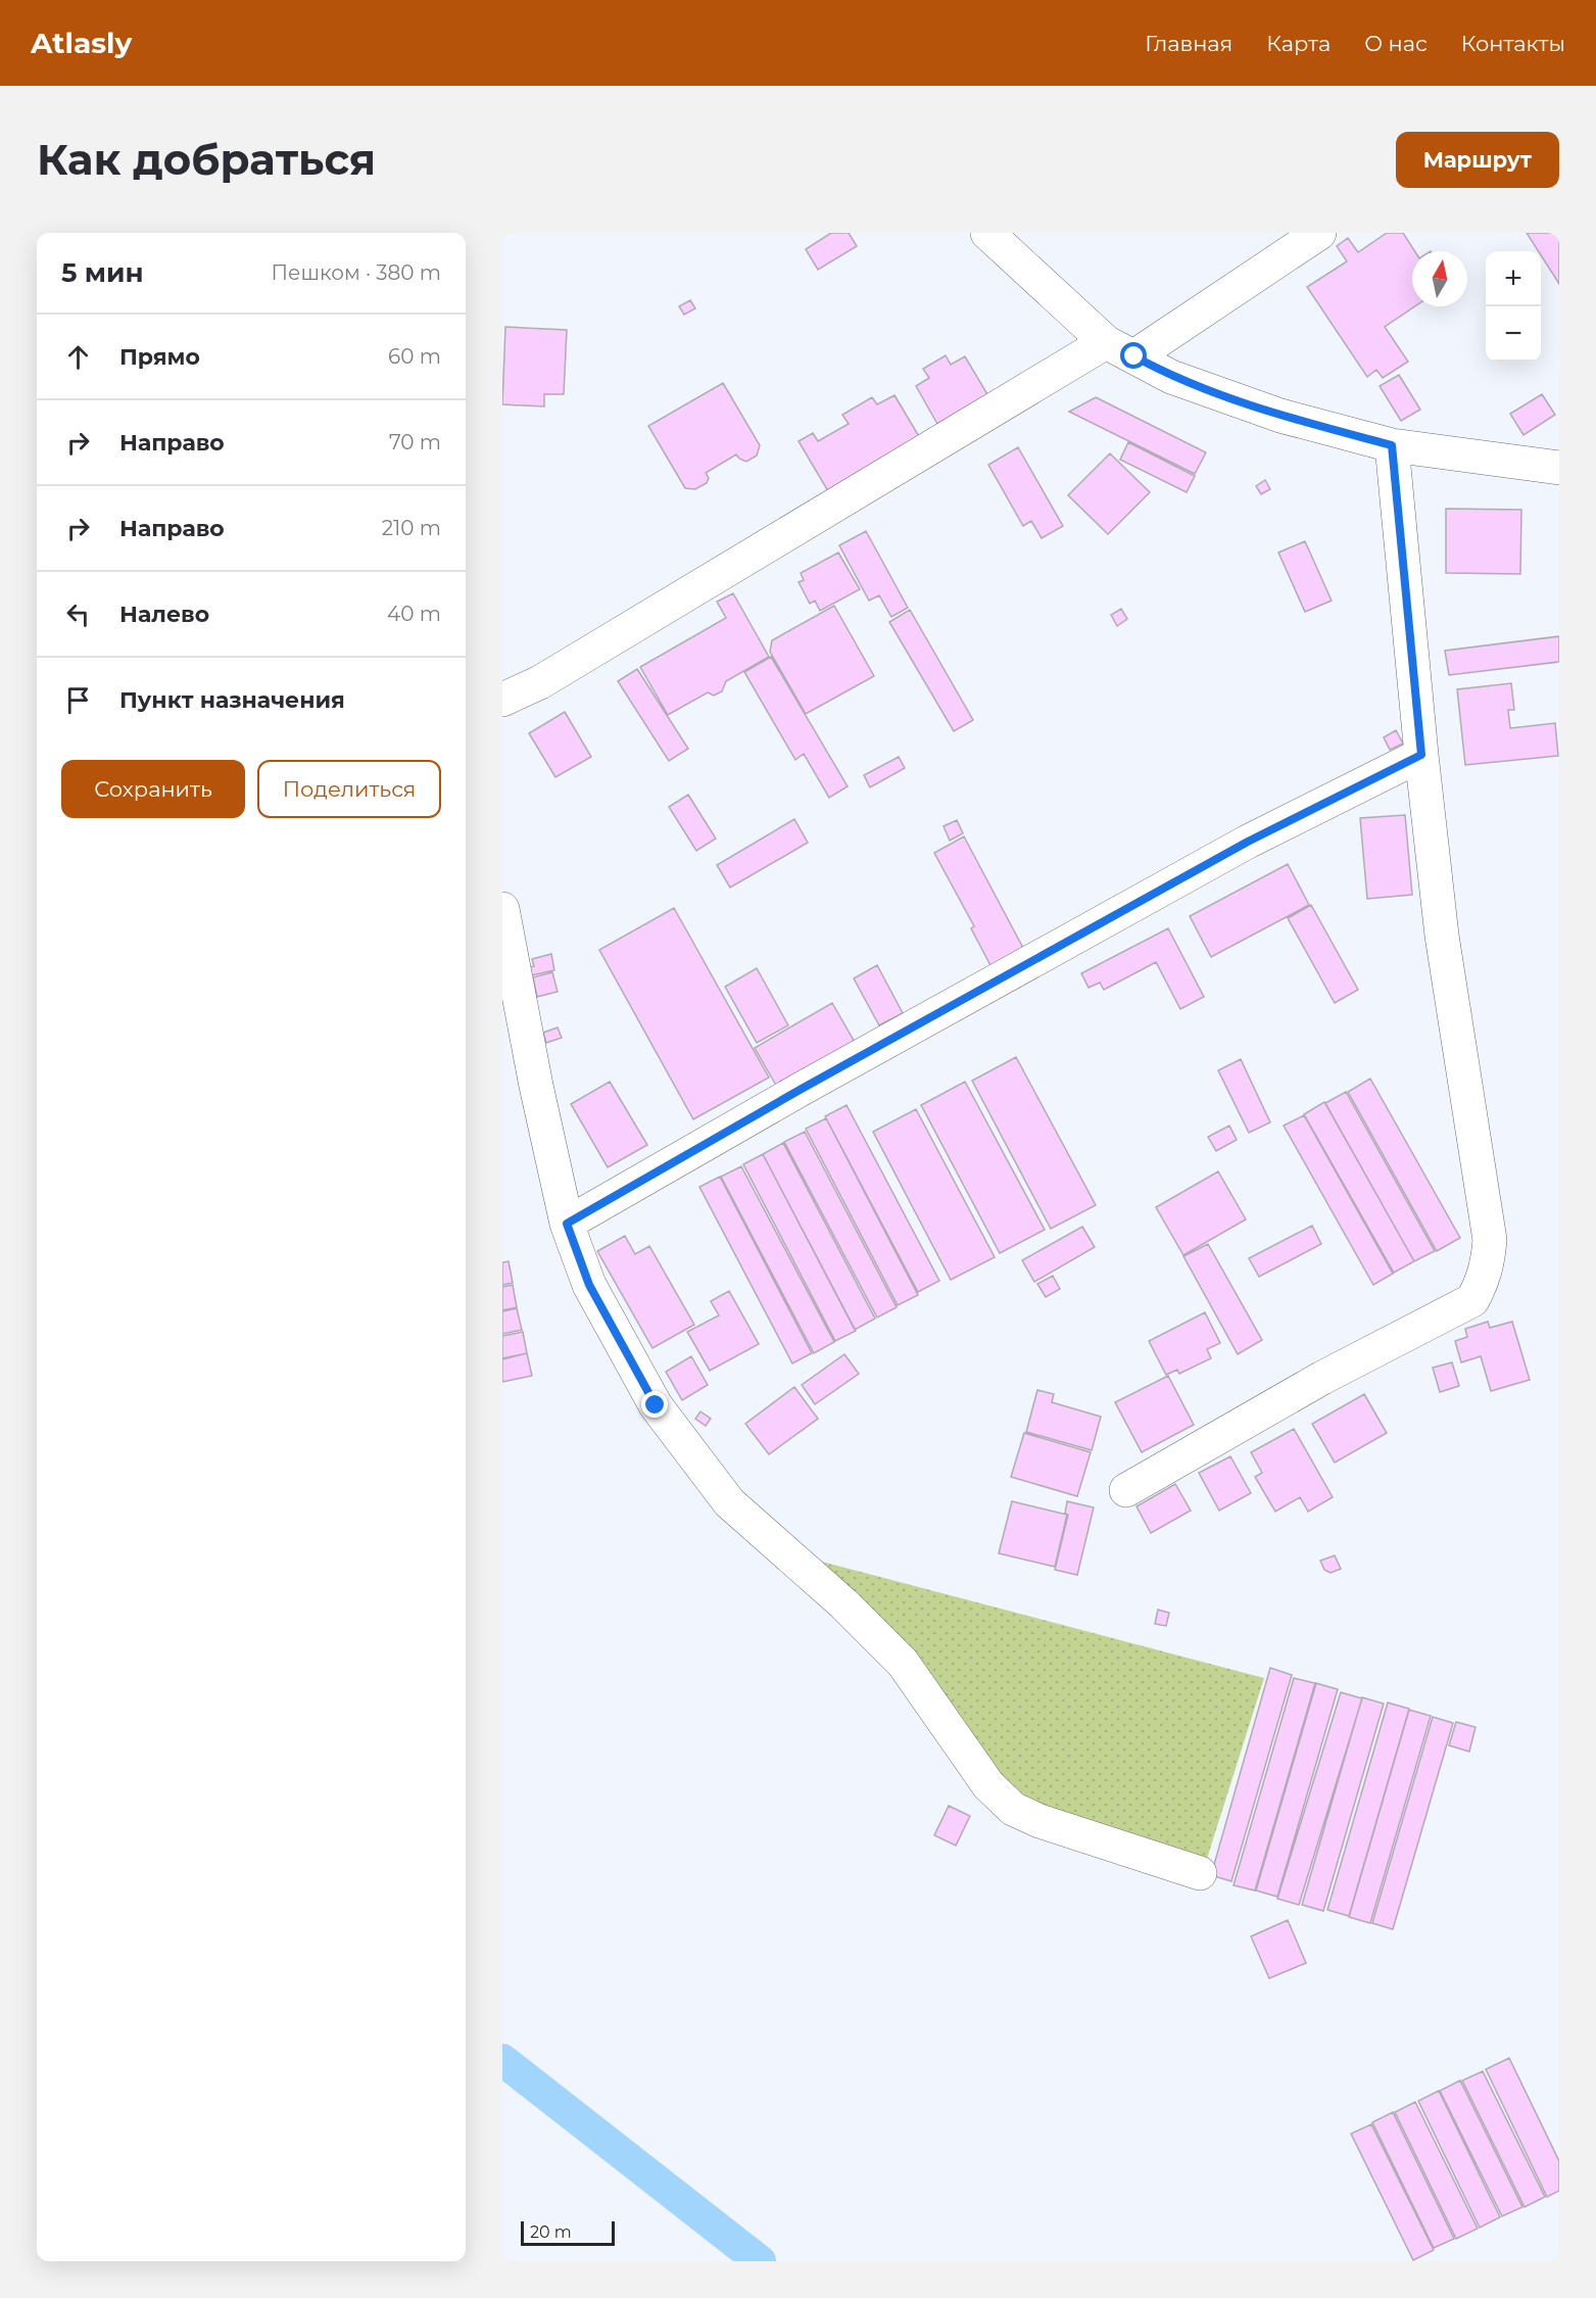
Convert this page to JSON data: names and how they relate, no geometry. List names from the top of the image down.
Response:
{
  "scale_bar": "20 m",
  "north": "top",
  "page": {
    "header": "Atlasly",
    "nav": [
      "Главная",
      "Карта",
      "О нас",
      "Контакты"
    ],
    "buttons": [
      "Маршрут",
      ["Сохранить", "Поделиться"]
    ],
    "title": "Как добраться",
    "heading": ["5 мин", "Пешком · 380 m"],
    "map_buttons": ["+", "−"],
    "list": [
      ["Прямо", "60 m"],
      ["Направо", "70 m"],
      ["Направо", "210 m"],
      ["Налево", "40 m"],
      "Пункт назначения"
    ],
    "scale": "20 m"
  }
}
